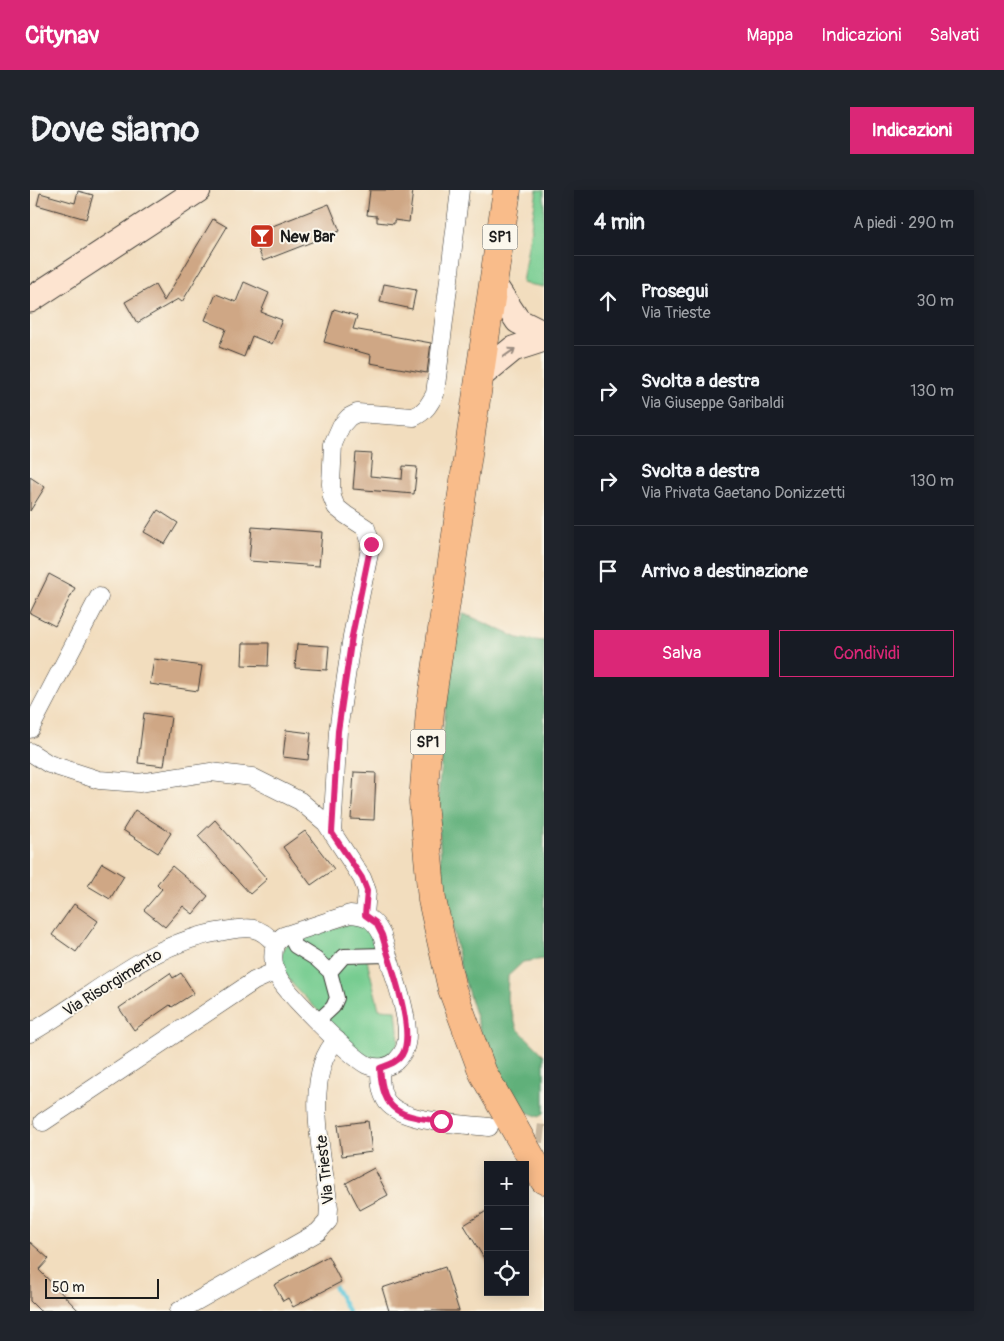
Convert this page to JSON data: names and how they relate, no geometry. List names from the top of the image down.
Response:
{
  "streets": {
    "main road": ["SP1"],
    "street": ["Via Risorgimento", "Via Trieste"]
  },
  "places": {
    "bar": ["New Bar"]
  },
  "scale_bar": "50 m",
  "page": {
    "header": "Citynav",
    "nav": ["Mappa", "Indicazioni", "Salvati"],
    "buttons": [
      "Indicazioni",
      ["Salva", "Condividi"]
    ],
    "title": "Dove siamo",
    "heading": ["4 min", "A piedi · 290 m"],
    "list": [
      ["Prosegui", "Via Trieste", "30 m"],
      ["Svolta a destra", "Via Giuseppe Garibaldi", "130 m"],
      ["Svolta a destra", "Via Privata Gaetano Donizzetti", "130 m"],
      "Arrivo a destinazione"
    ],
    "map_buttons": ["+", "−"],
    "scale": "50 m"
  }
}
